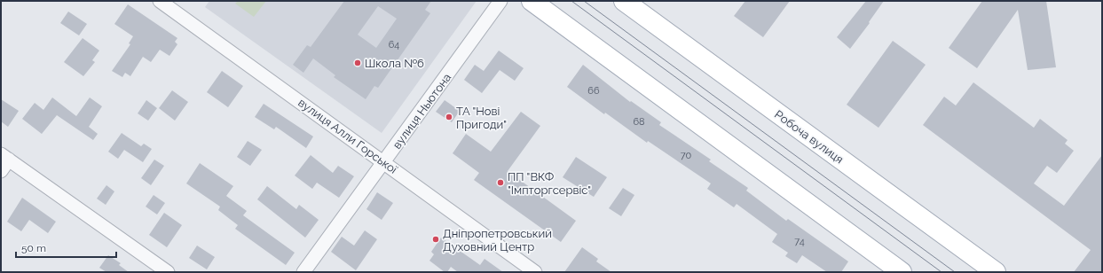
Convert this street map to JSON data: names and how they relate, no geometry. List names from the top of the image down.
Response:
{
  "streets": {
    "main road": ["Робоча вулиця"],
    "street": ["вулиця Ньютона", "вулиця Алли Горської"]
  },
  "crossings": [
    ["вулиця Ньютона", "вулиця Алли Горської"]
  ],
  "places": [
    "Школа №6",
    "ТА \"Нові Пригоди\"",
    "ПП \"ВКФ \"Імпторгсервіс\"",
    "Дніпропетровський Духовний Центр"
  ],
  "house_numbers": [
    "64",
    "66",
    "68",
    "70",
    "74"
  ],
  "scale_bar": "50 m"
}
